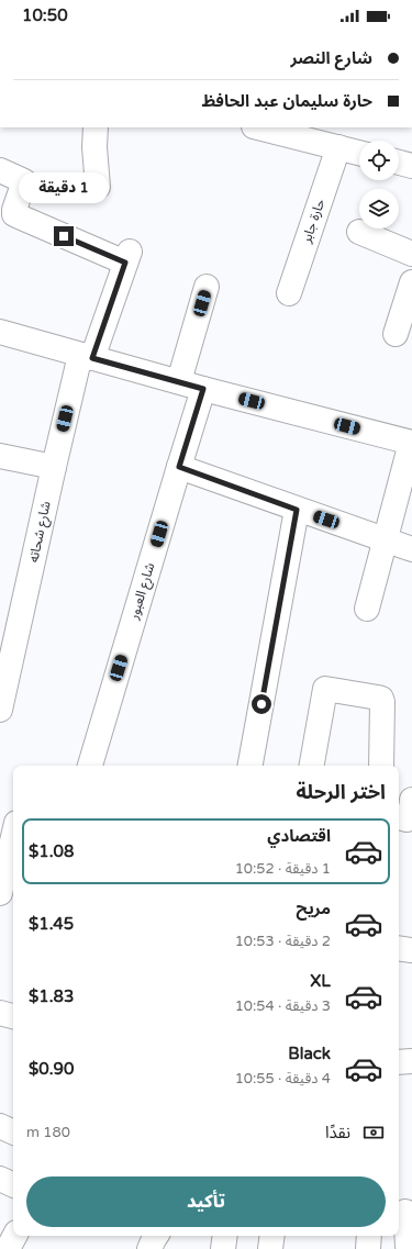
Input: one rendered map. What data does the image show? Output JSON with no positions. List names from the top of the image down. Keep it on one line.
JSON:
{"streets":{"street":["حارة جابر","شارع شحاته","شارع العبور"]},"page":{"status":"10:50","banner":["شارع النصر","حارة سليمان عبد الحافظ"],"bubble":"1 دقيقة","heading":"اختر الرحلة","list":[{"name":"اقتصادي","note":"1 دقيقة · 10:52","value":"$1.08"},{"name":"مريح","note":"2 دقيقة · 10:53","value":"$1.45"},{"name":"XL","note":"3 دقيقة · 10:54","value":"$1.83"},{"name":"Black","note":"4 دقيقة · 10:55","value":"$0.90"}],"pay":["نقدًا","180 m"],"buttons":"تأكيد"}}
